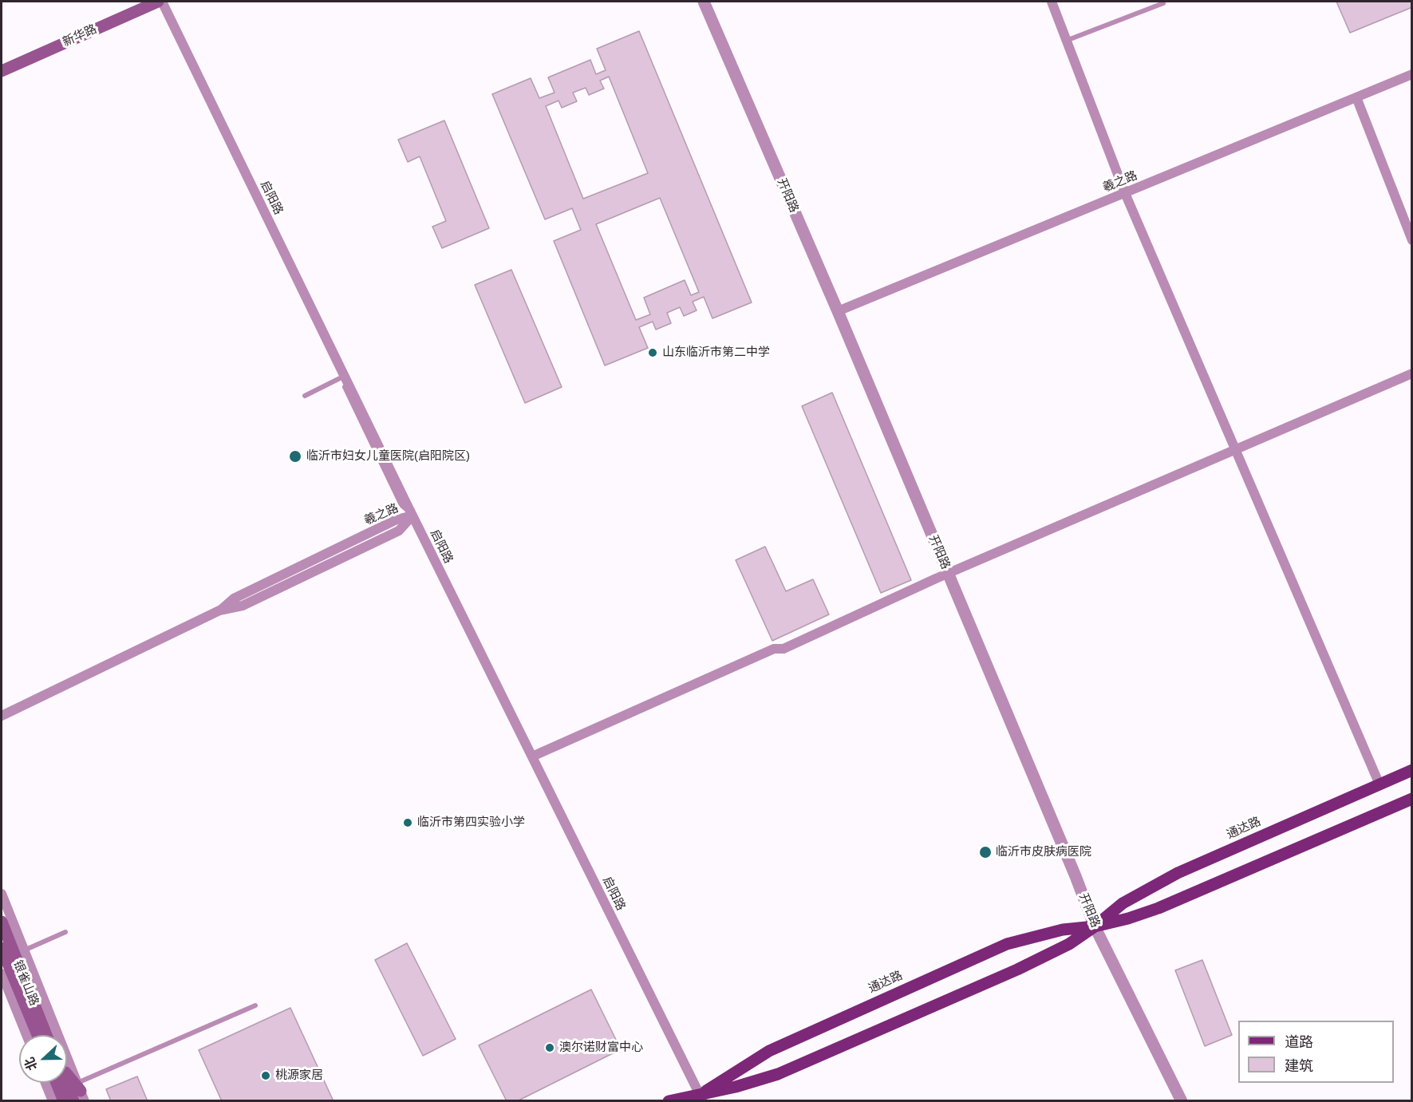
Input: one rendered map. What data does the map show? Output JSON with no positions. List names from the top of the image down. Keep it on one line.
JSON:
{"streets":{"main road":["新华路","通达路","银雀山路"],"street":["羲之路","开阳路","启阳路"]},"crossings":[["羲之路","开阳路"],["羲之路","启阳路"],["开阳路","通达路"],["启阳路","通达路"]],"places":["山东临沂市第二中学","临沂市妇女儿童医院(启阳院区)","临沂市第四实验小学","临沂市皮肤病医院","澳尔诺财富中心","桃源家居"],"legend":["道路","建筑"],"north":"left"}
